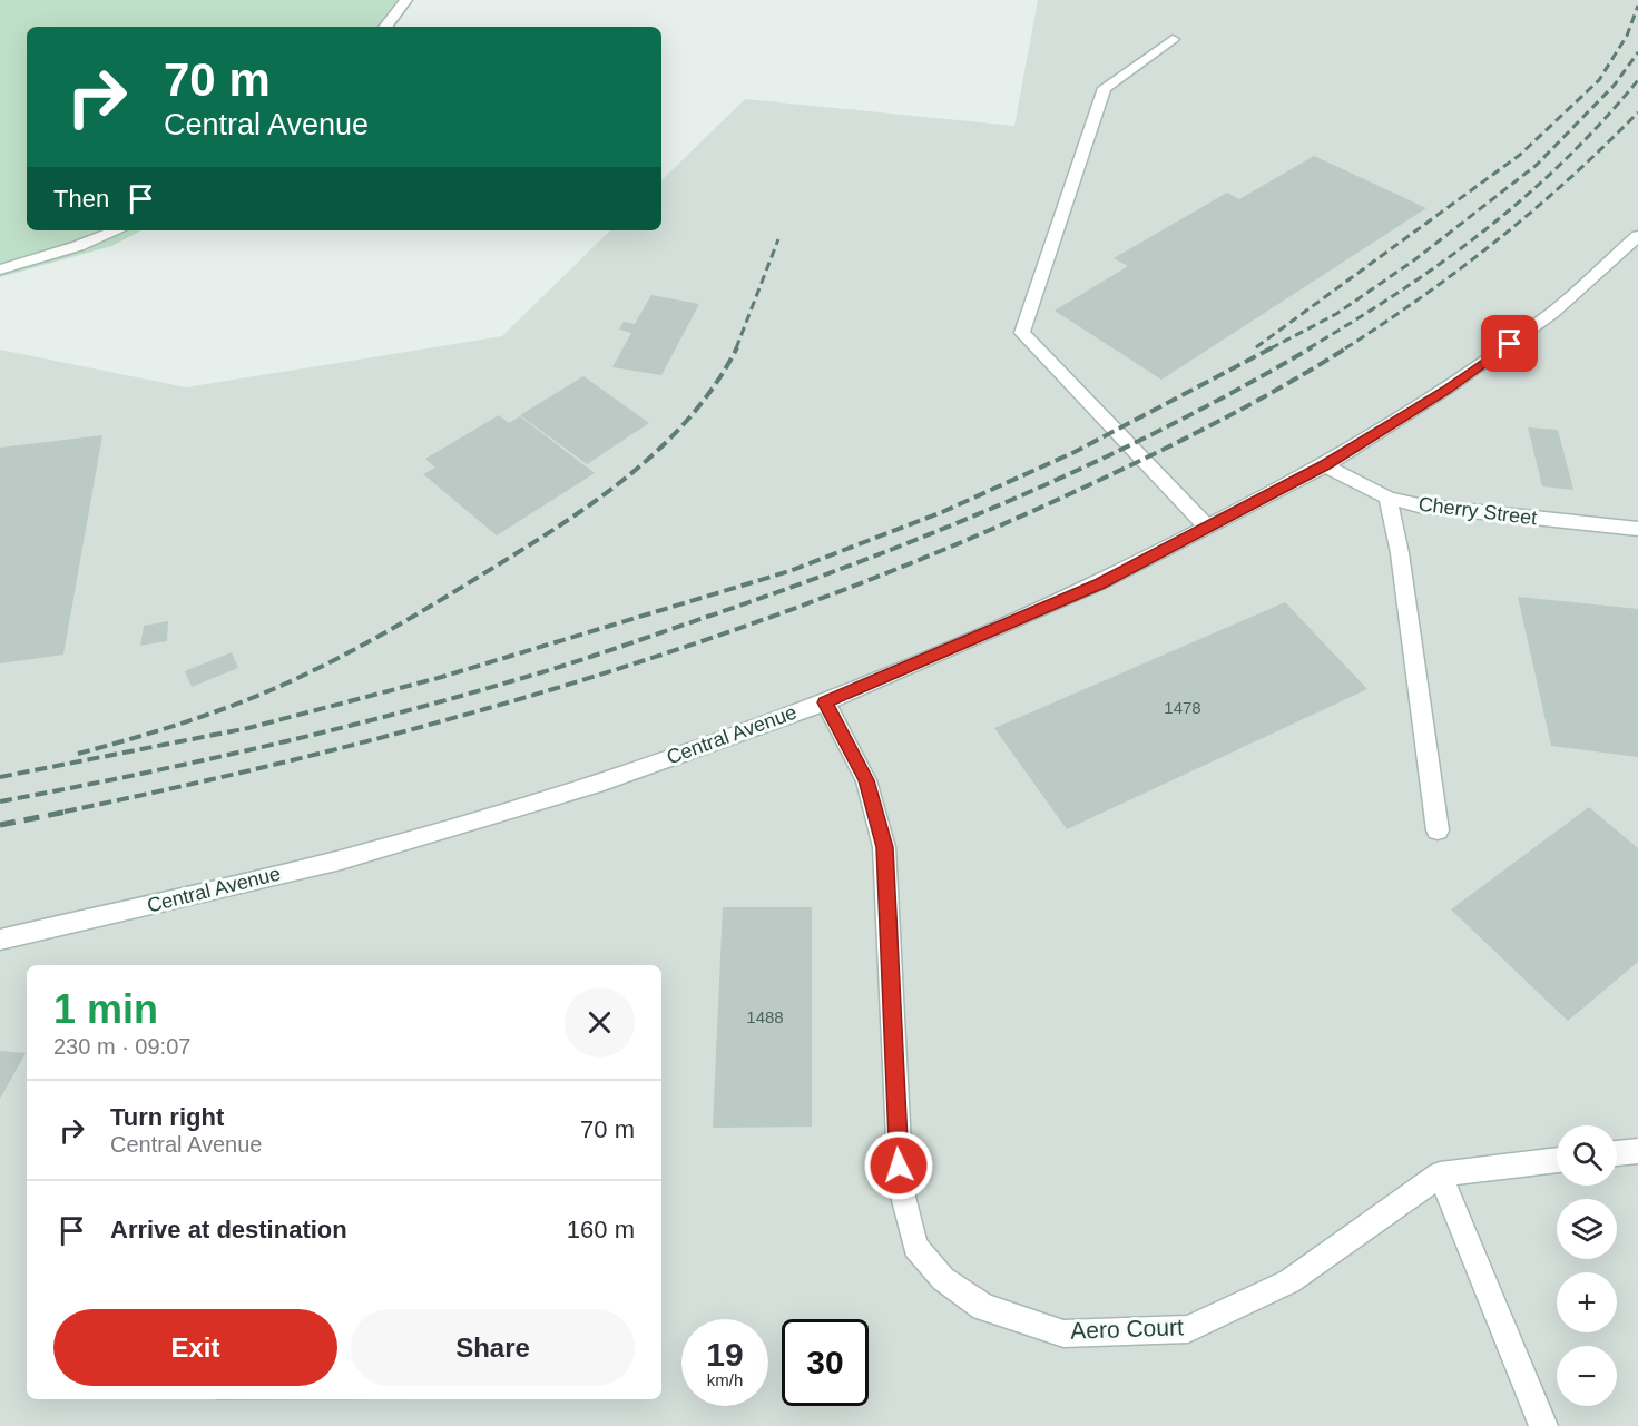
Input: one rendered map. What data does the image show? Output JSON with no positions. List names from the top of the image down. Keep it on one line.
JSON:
{"streets":{"street":["Cherry Street","Central Avenue","Aero Court"]},"crossings":[["Cherry Street","Central Avenue"],["Central Avenue","Aero Court"]],"house_numbers":["1478","1488"],"page":{"turn":["70 m","Central Avenue"],"then":"Then","heading":["1 min","230 m · 09:07"],"list":[{"name":"Turn right","note":"Central Avenue","value":"70 m"},{"name":"Arrive at destination","value":"160 m"}],"map_buttons":["+","−"],"buttons":["Exit","Share"],"speed":"19 km/h","limit":"30"}}
